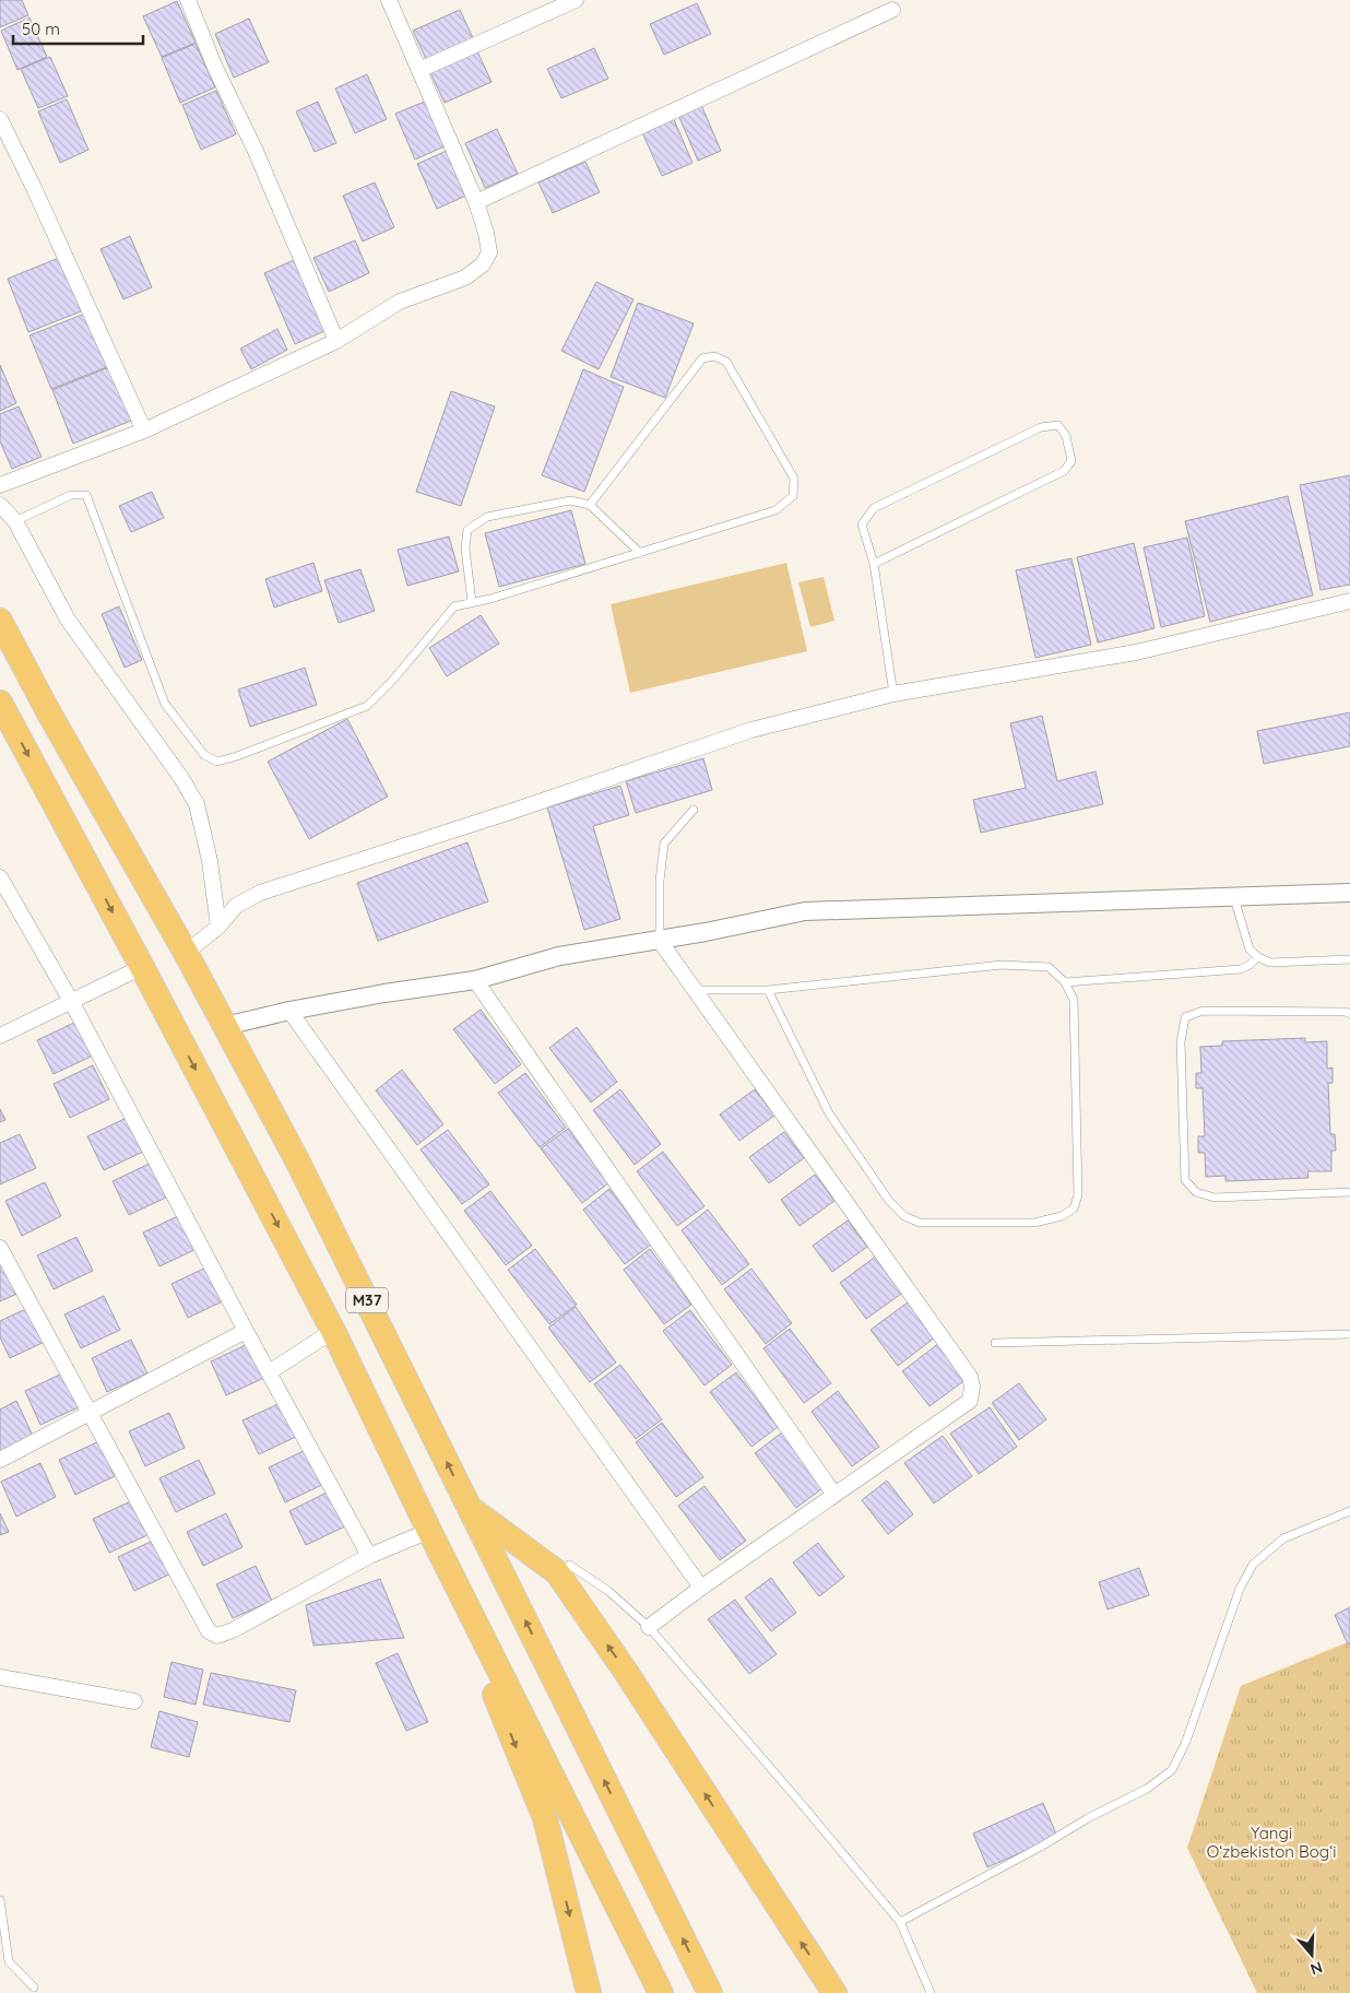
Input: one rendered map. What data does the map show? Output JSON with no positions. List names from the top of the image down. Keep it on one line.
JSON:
{"streets":{"highway":["M37"]},"parks":["Yangi Oʻzbekiston Bogʻi"],"scale_bar":"50 m","north":"bottom"}
